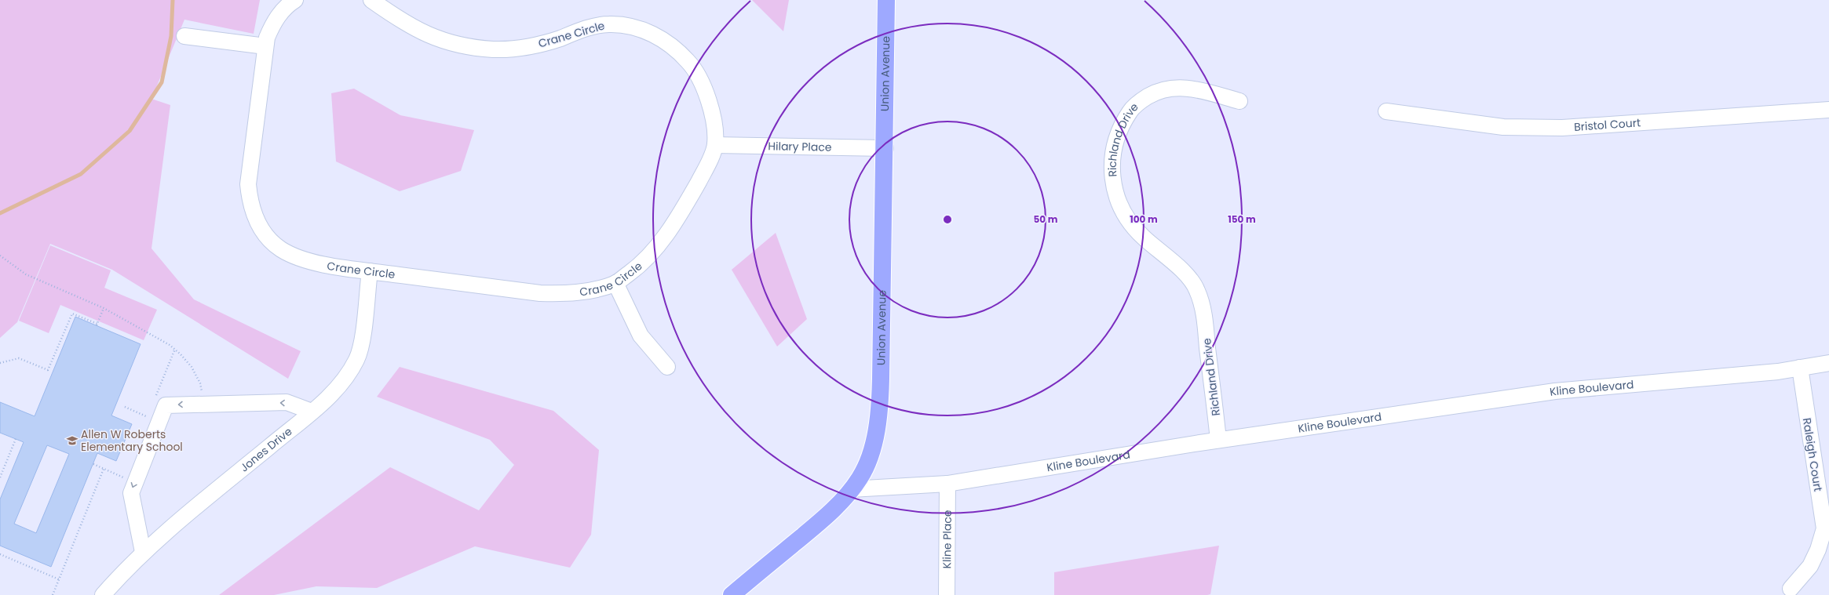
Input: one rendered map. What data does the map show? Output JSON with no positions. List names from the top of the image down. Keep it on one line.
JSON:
{"streets":{"main road":["Union Avenue"],"street":["Crane Circle","Bristol Court","Richland Drive","Hilary Place","Kline Boulevard","Jones Drive","Raleigh Court","Kline Place"]},"crossings":[["Crane Circle","Hilary Place"],["Crane Circle","Jones Drive"],["Union Avenue","Hilary Place"],["Union Avenue","Kline Boulevard"],["Richland Drive","Kline Boulevard"],["Kline Boulevard","Raleigh Court"],["Kline Boulevard","Kline Place"]],"places":{"school or university":["Allen W Roberts Elementary School"]},"rings":["50 m","100 m","150 m"]}
